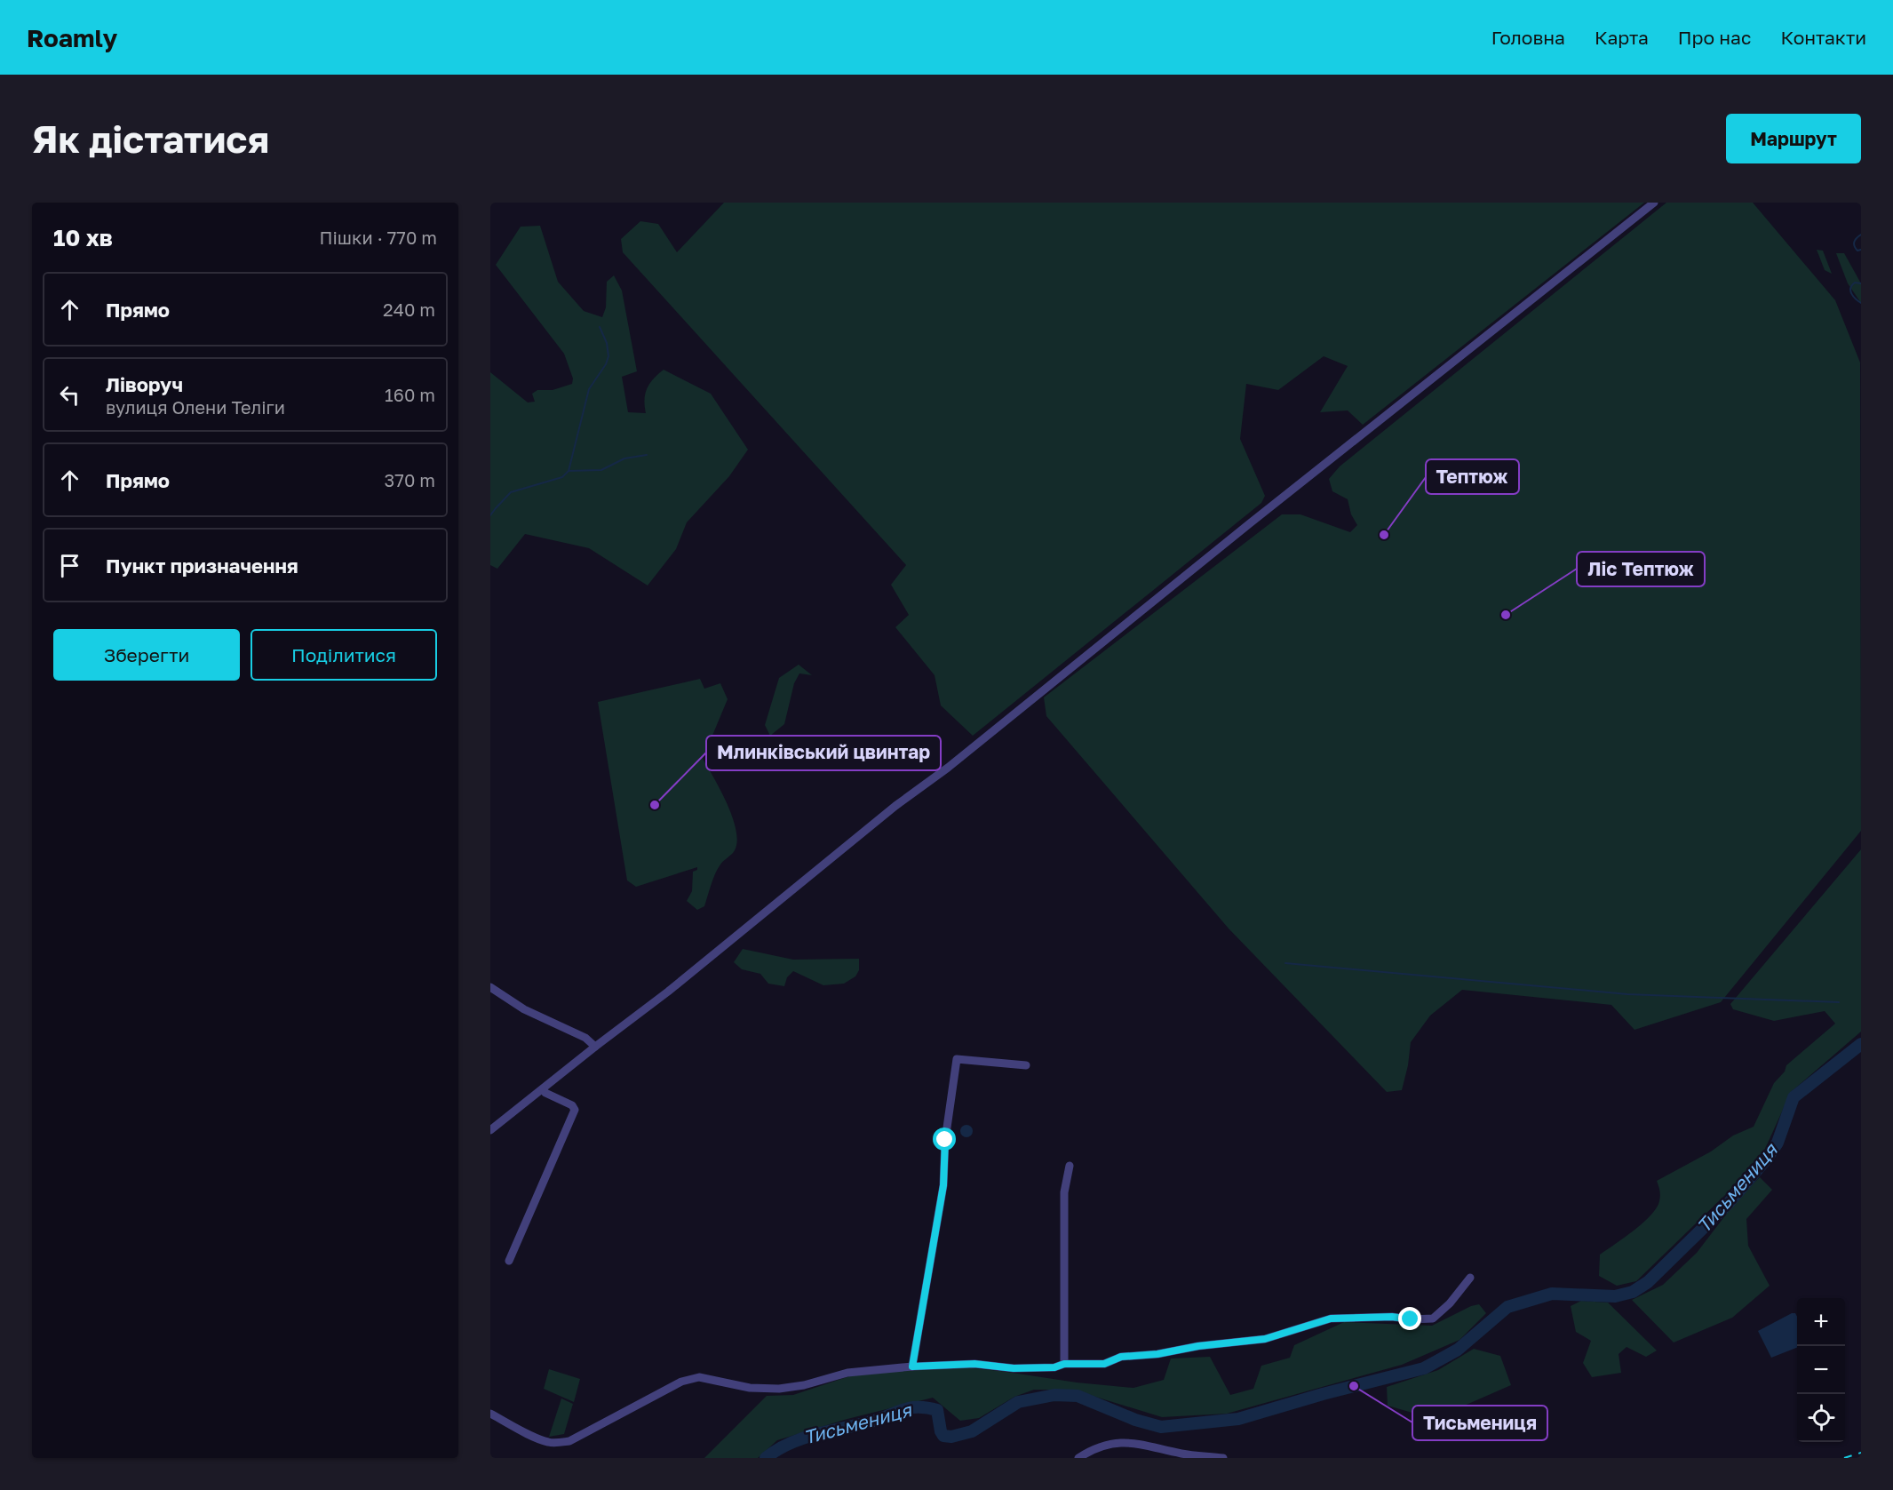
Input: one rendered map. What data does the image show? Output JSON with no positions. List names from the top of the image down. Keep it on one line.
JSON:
{"water":["Тисьмениця"],"places":["Тептюж","Ліс Тептюж","Млинківський цвинтар","Тисьмениця"],"page":{"header":"Roamly","nav":["Головна","Карта","Про нас","Контакти"],"buttons":["Маршрут",["Зберегти","Поділитися"]],"title":"Як дістатися","heading":["10 хв","Пішки · 770 m"],"list":[["Прямо","240 m"],["Ліворуч","вулиця Олени Теліги","160 m"],["Прямо","370 m"],"Пункт призначення"],"map_buttons":["+","−"]}}
